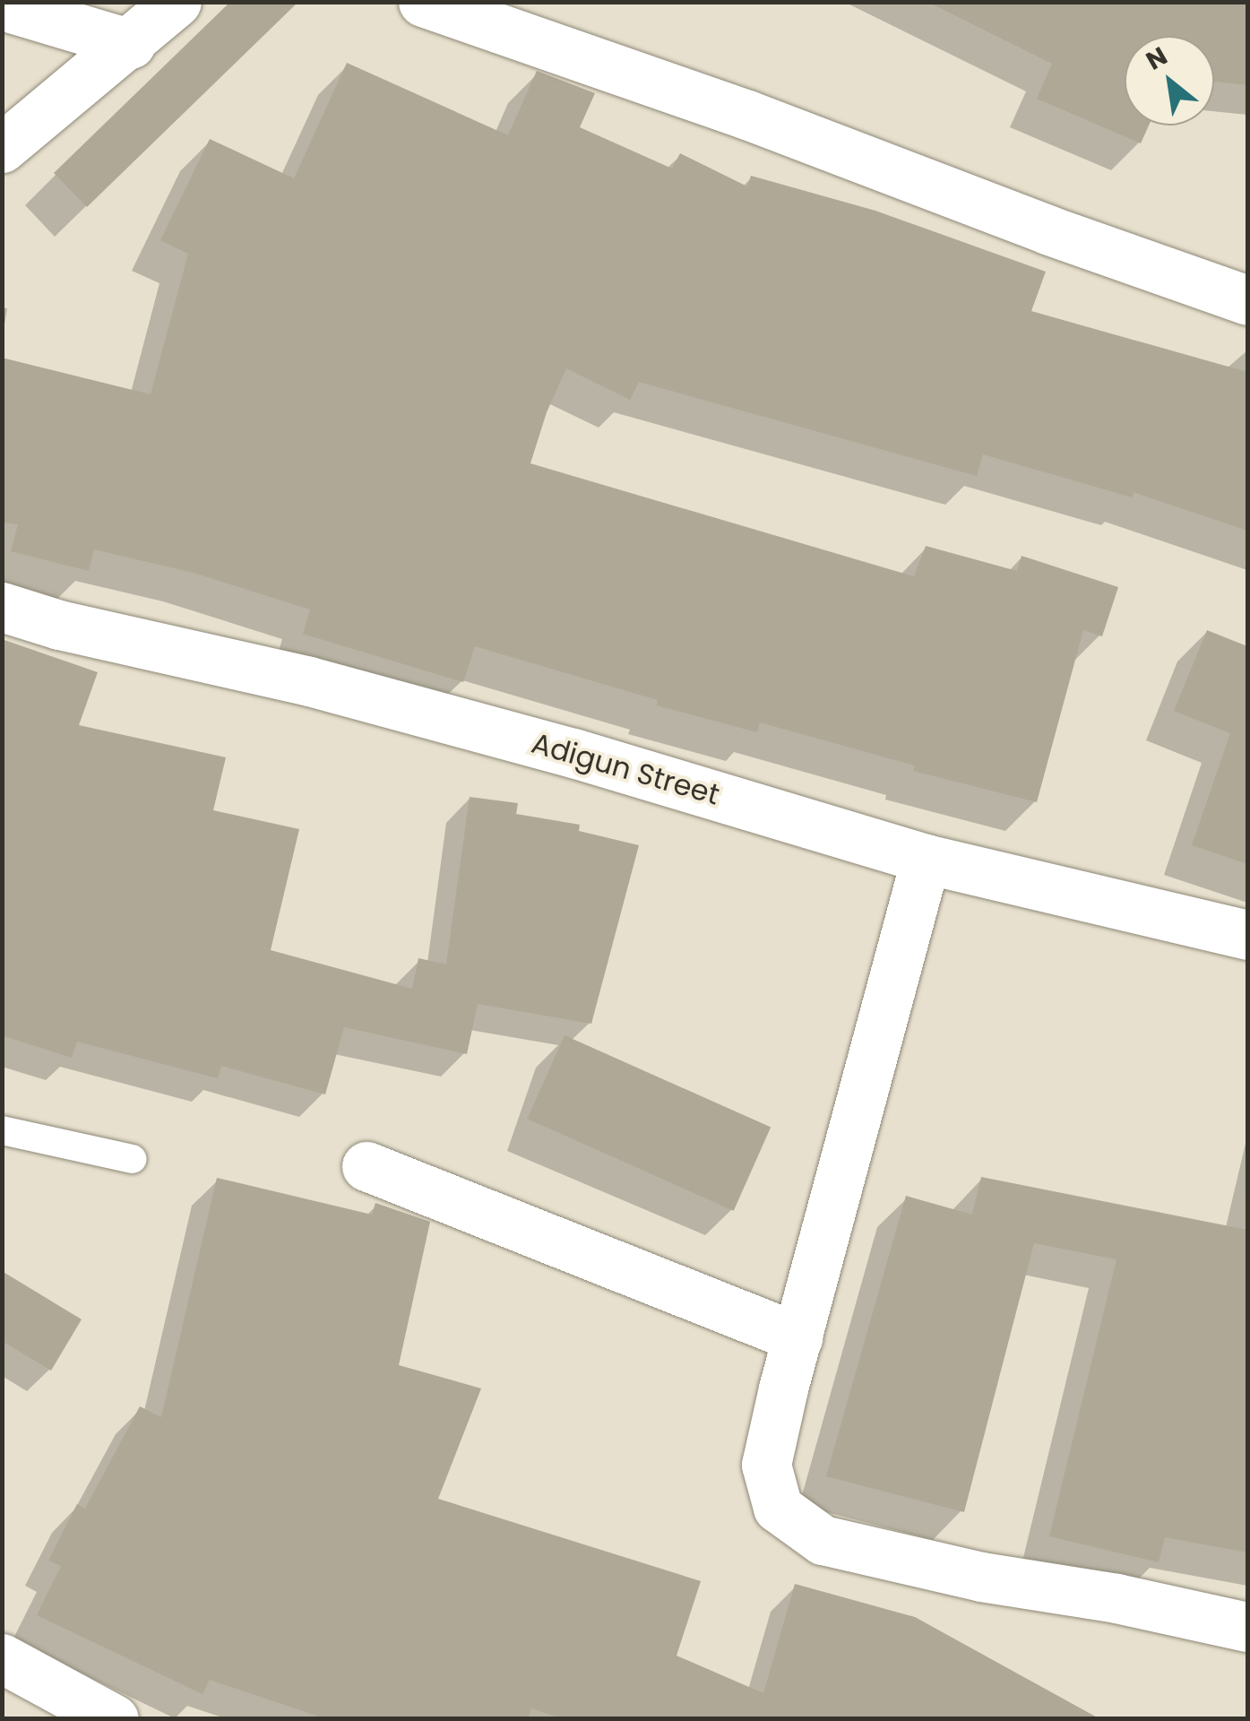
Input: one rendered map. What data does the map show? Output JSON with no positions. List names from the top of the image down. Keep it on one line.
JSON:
{"streets":{"street":["Adigun Street"]},"north":"top left"}
